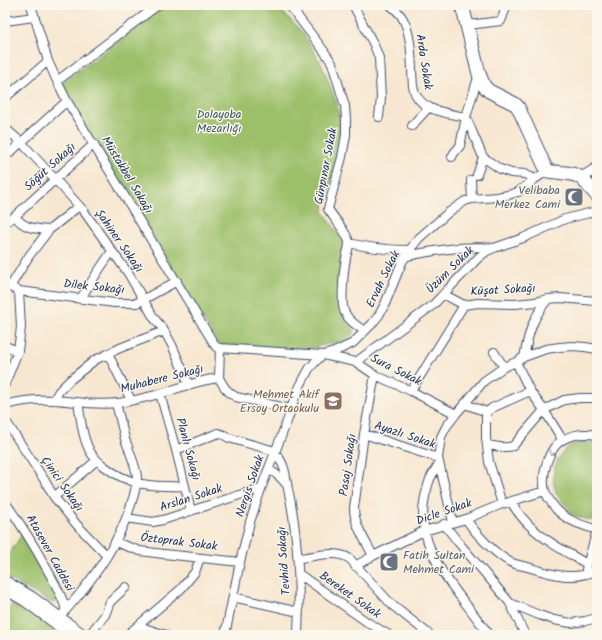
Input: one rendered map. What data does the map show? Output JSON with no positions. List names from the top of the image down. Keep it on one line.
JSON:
{"streets":{"street":["Arda Sokak","Günpınar Sokak","Söğüt Sokağı","Müstakbel Sokağı","Şahiner Sokağı","Üzüm Sokak","Ervah Sokak","Dilek Sokağı","Küşat Sokağı","Sura Sokak","Muhabere Sokağı","Ayazlı Sokak","Planlı Sokağı","Pasaj Sokağı","Çinici Sokağı","Nergis Sokak","Arslan Sokak","Dicle Sokak","Öztoprak Sokak","Atasever Caddesi","Tevhid Sokağı","Bereket Sokak"]},"crossings":[["Söğüt Sokağı","Müstakbel Sokağı"],["Söğüt Sokağı","Şahiner Sokağı"],["Müstakbel Sokağı","Dilek Sokağı"],["Şahiner Sokağı","Dilek Sokağı"],["Şahiner Sokağı","Muhabere Sokağı"],["Üzüm Sokak","Sura Sokak"],["Ervah Sokak","Sura Sokak"],["Ervah Sokak","Nergis Sokak"],["Küşat Sokağı","Sura Sokak"],["Sura Sokak","Pasaj Sokağı"],["Sura Sokak","Nergis Sokak"],["Muhabere Sokağı","Planlı Sokağı"],["Muhabere Sokağı","Nergis Sokak"],["Ayazlı Sokak","Pasaj Sokağı"],["Planlı Sokağı","Arslan Sokak"],["Pasaj Sokağı","Dicle Sokak"],["Nergis Sokak","Arslan Sokak"],["Nergis Sokak","Öztoprak Sokak"],["Nergis Sokak","Tevhid Sokağı"],["Tevhid Sokağı","Bereket Sokak"]],"parks":["Dolayoba Mezarlığı"],"places":{"mosque":["Velibaba Merkez Cami","Fatih Sultan Mehmet Cami"],"school or university":["Mehmet Akif Ersoy Ortaokulu"]}}
